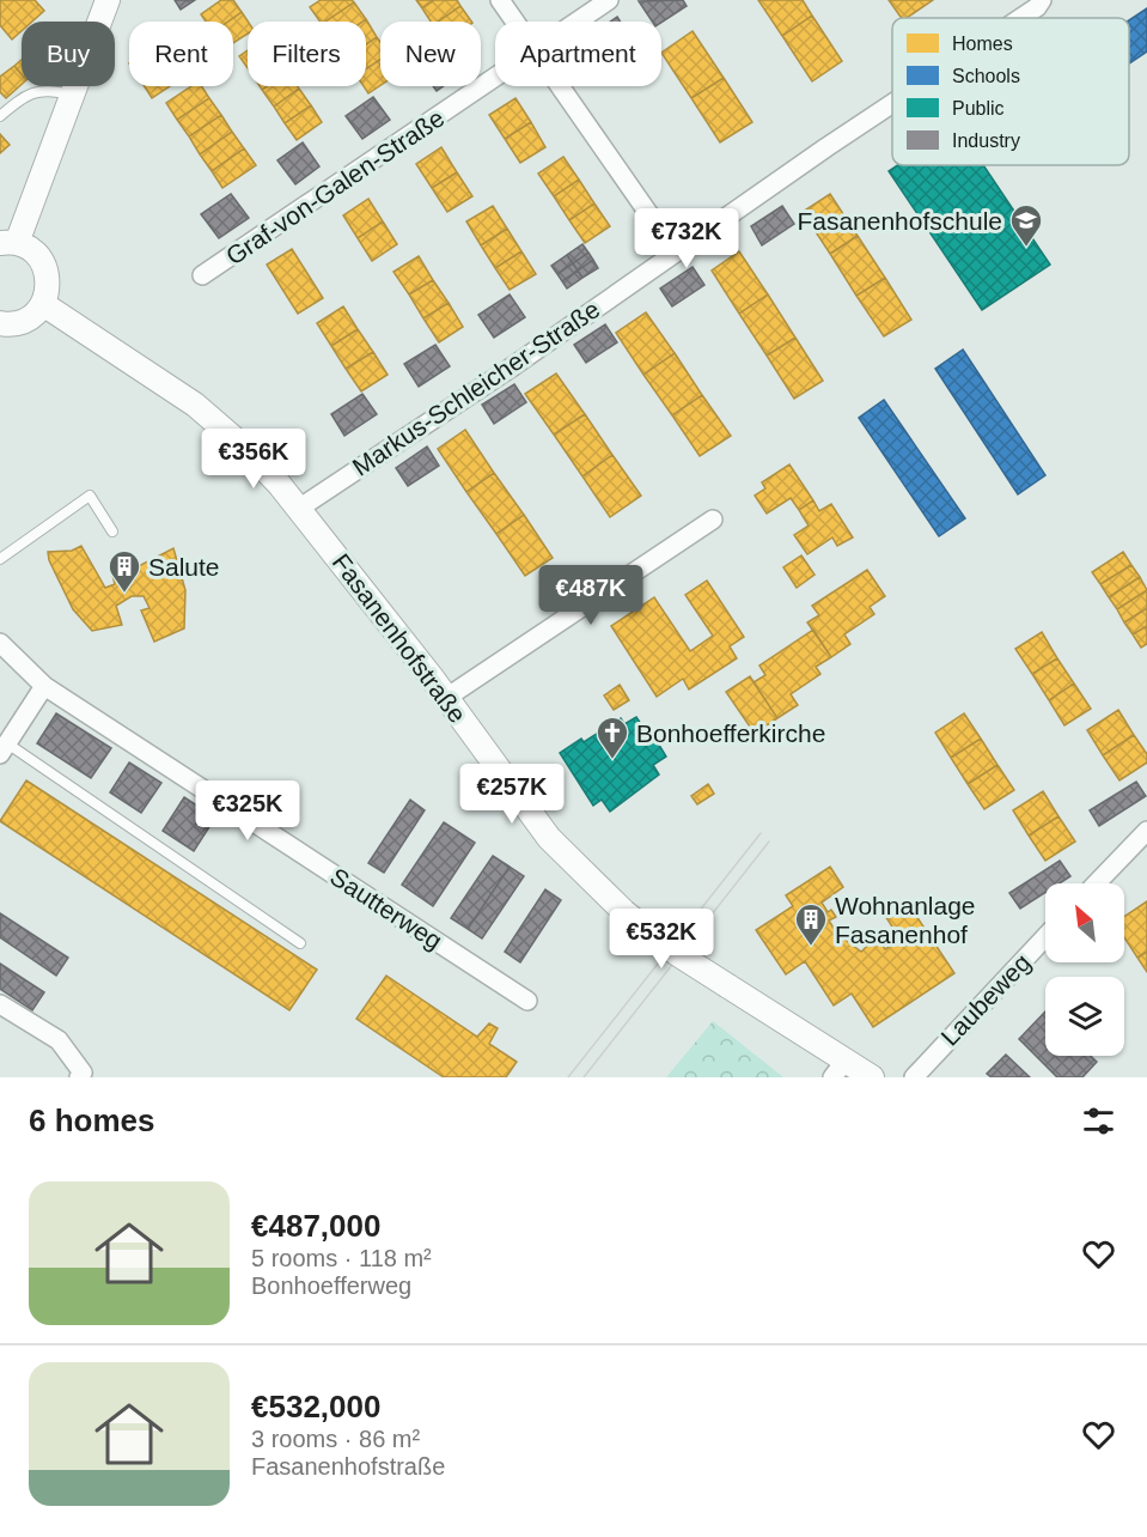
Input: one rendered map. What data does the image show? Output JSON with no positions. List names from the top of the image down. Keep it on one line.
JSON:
{"streets":{"street":["Graf-von-Galen-Straße","Markus-Schleicher-Straße","Fasanenhofstraße","Sautterweg","Laubeweg"]},"crossings":[["Markus-Schleicher-Straße","Fasanenhofstraße"]],"places":{"school or university":["Fasanenhofschule"],"building":["Salute","Wohnanlage Fasanenhof"],"church":["Bonhoefferkirche"]},"legend":["Homes","Schools","Public","Industry"],"north":"top left","page":{"chip":["Buy","Rent","Filters","New","Apartment"],"price":["€732K","€356K","€487K","€257K","€325K","€532K"],"heading":"6 homes","list":[{"name":"€487,000","note":"5 rooms · 118 m² · Bonhoefferweg"},{"name":"€532,000","note":"3 rooms · 86 m² · Fasanenhofstraße"}]}}
